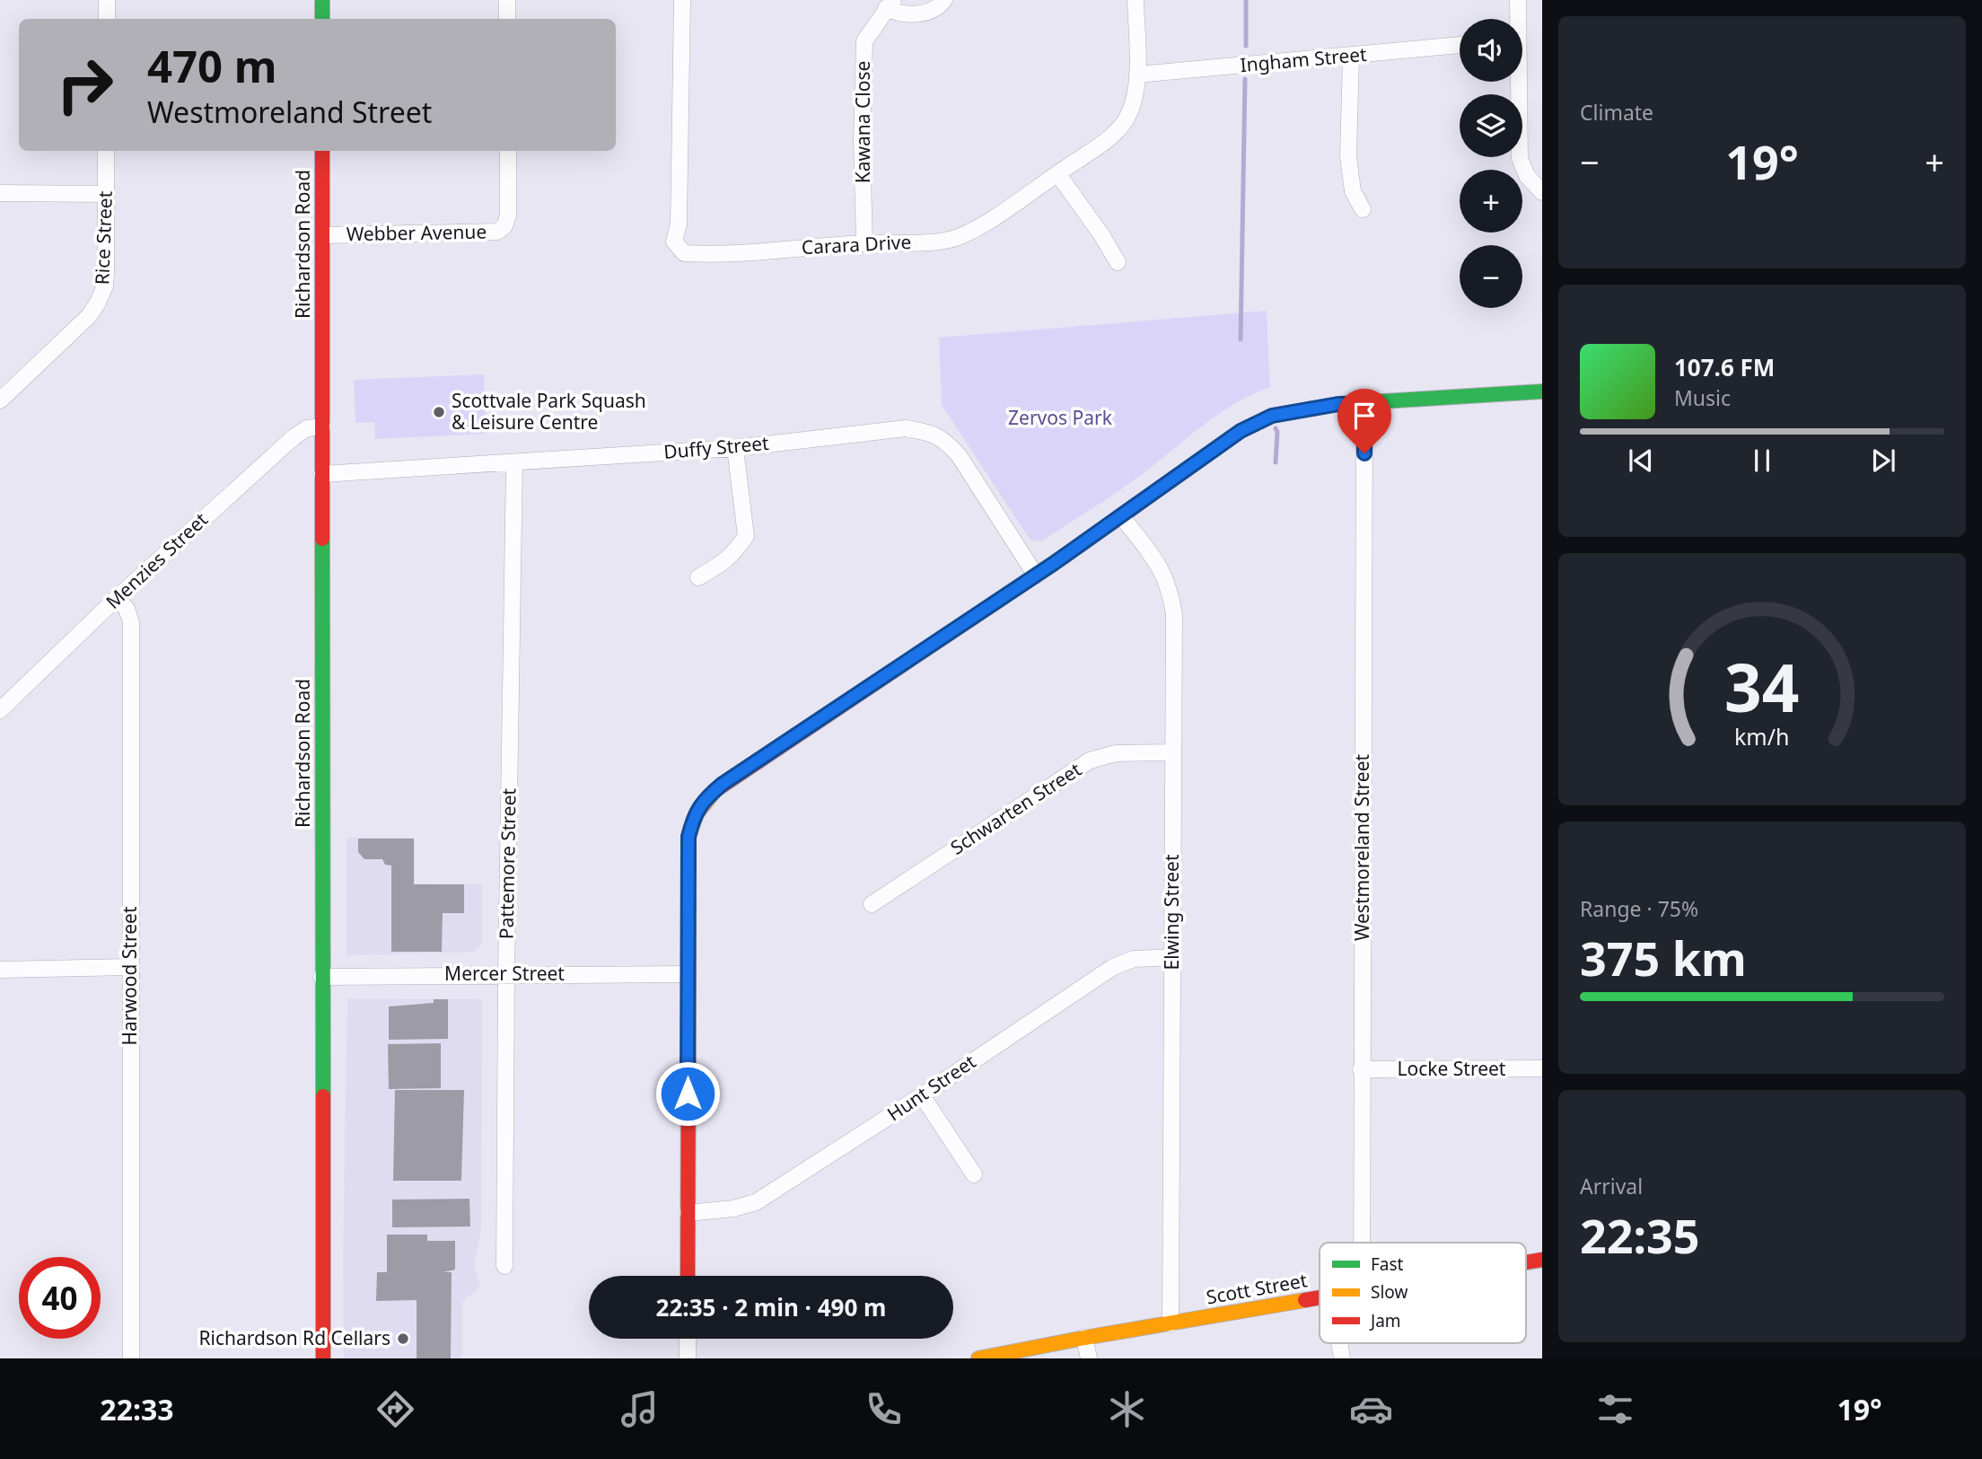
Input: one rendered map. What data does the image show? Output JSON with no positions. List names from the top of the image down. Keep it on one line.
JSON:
{"streets":{"street":["Ingham Street","Kawana Close","Webber Avenue","Rice Street","Richardson Road","Carara Drive","Duffy Street","Menzies Street","Schwarten Street","Westmoreland Street","Pattemore Street","Elwing Street","Mercer Street","Harwood Street","Locke Street","Hunt Street","Scott Street"]},"crossings":[["Ingham Street","Carara Drive"],["Kawana Close","Carara Drive"],["Webber Avenue","Richardson Road"],["Richardson Road","Duffy Street"],["Richardson Road","Menzies Street"],["Richardson Road","Mercer Street"],["Duffy Street","Pattemore Street"],["Menzies Street","Harwood Street"],["Schwarten Street","Elwing Street"],["Westmoreland Street","Locke Street"],["Pattemore Street","Mercer Street"],["Elwing Street","Hunt Street"],["Elwing Street","Scott Street"]],"parks":["Zervos Park"],"places":["Scottvale Park Squash & Leisure Centre","Richardson Rd Cellars"],"legend":["Fast","Slow","Jam"],"page":{"tile":["Climate",["Range · 75%","375 km"],["Arrival","22:35"]],"map_buttons":["+","−"],"turn":["470 m","Westmoreland Street"],"heat":["−","19°","+"],"song":["107.6 FM","Music"],"limit":"40","trip":"22:35 · 2 min · 490 m","tabs":["22:33","19°"],"gauge":["34","km/h"]}}
